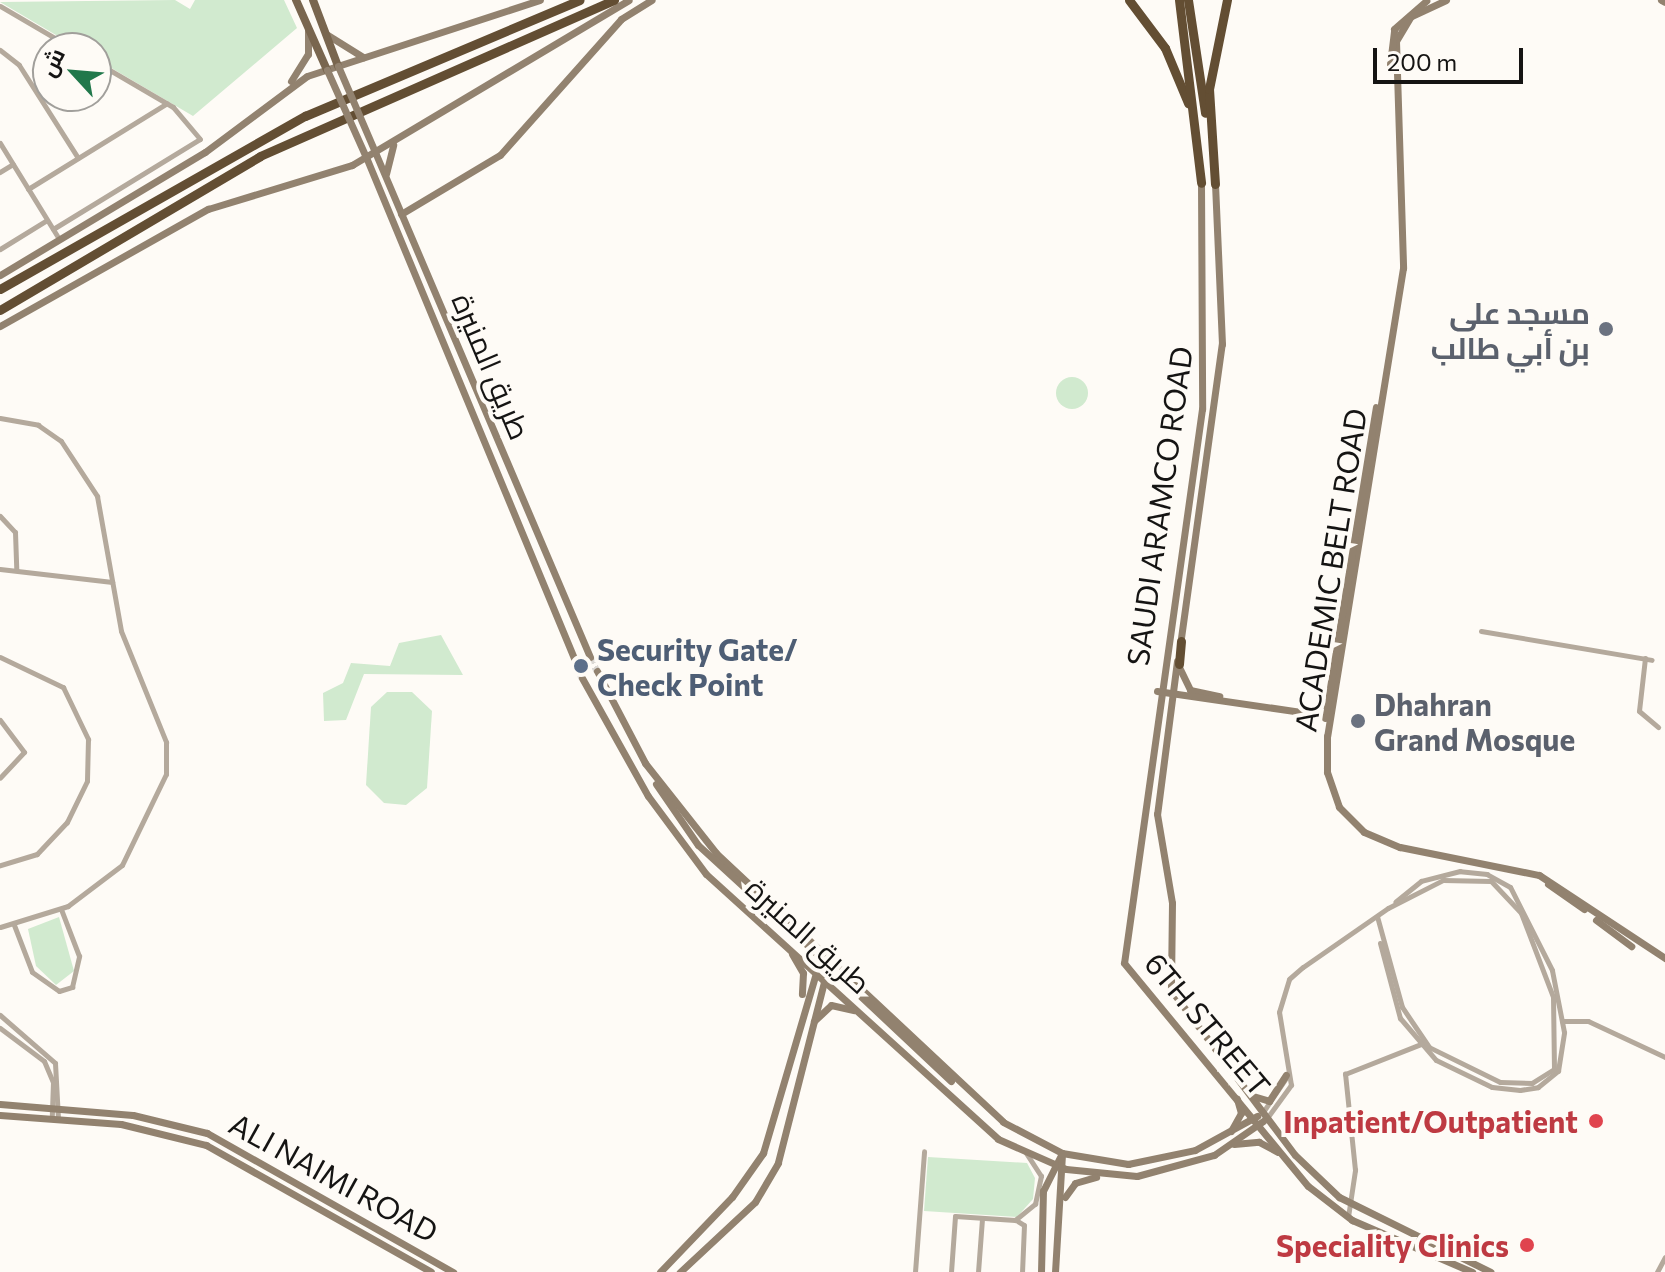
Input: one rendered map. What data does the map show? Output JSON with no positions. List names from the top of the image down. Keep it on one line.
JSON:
{"streets":{"main road":["طريق المنيرة","SAUDI ARAMCO ROAD","ACADEMIC BELT ROAD","6TH STREET","ALI NAIMI ROAD"]},"crossings":[["SAUDI ARAMCO ROAD","6TH STREET"]],"places":["مسجد علي بن أبي طالب","Security Gate/ Check Point","Dhahran Grand Mosque","Inpatient/Outpatient","Speciality Clinics"],"scale_bar":"200 m","north":"top left"}
